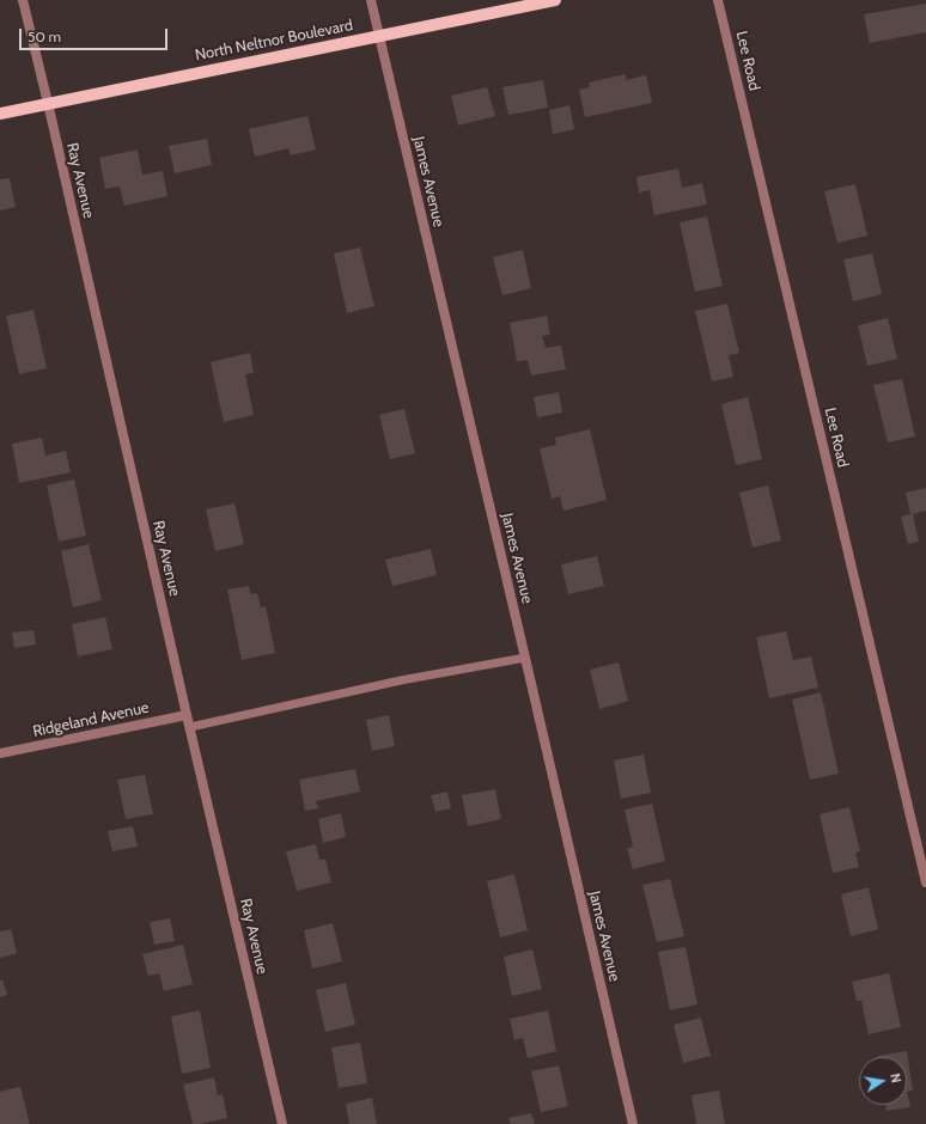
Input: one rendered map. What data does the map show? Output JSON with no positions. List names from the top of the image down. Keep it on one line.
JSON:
{"streets":{"main road":["North Neltnor Boulevard"],"street":["Lee Road","Ray Avenue","James Avenue","Ridgeland Avenue"]},"crossings":[["North Neltnor Boulevard","Ray Avenue"],["North Neltnor Boulevard","James Avenue"],["Ray Avenue","Ridgeland Avenue"]],"scale_bar":"50 m","north":"right"}
